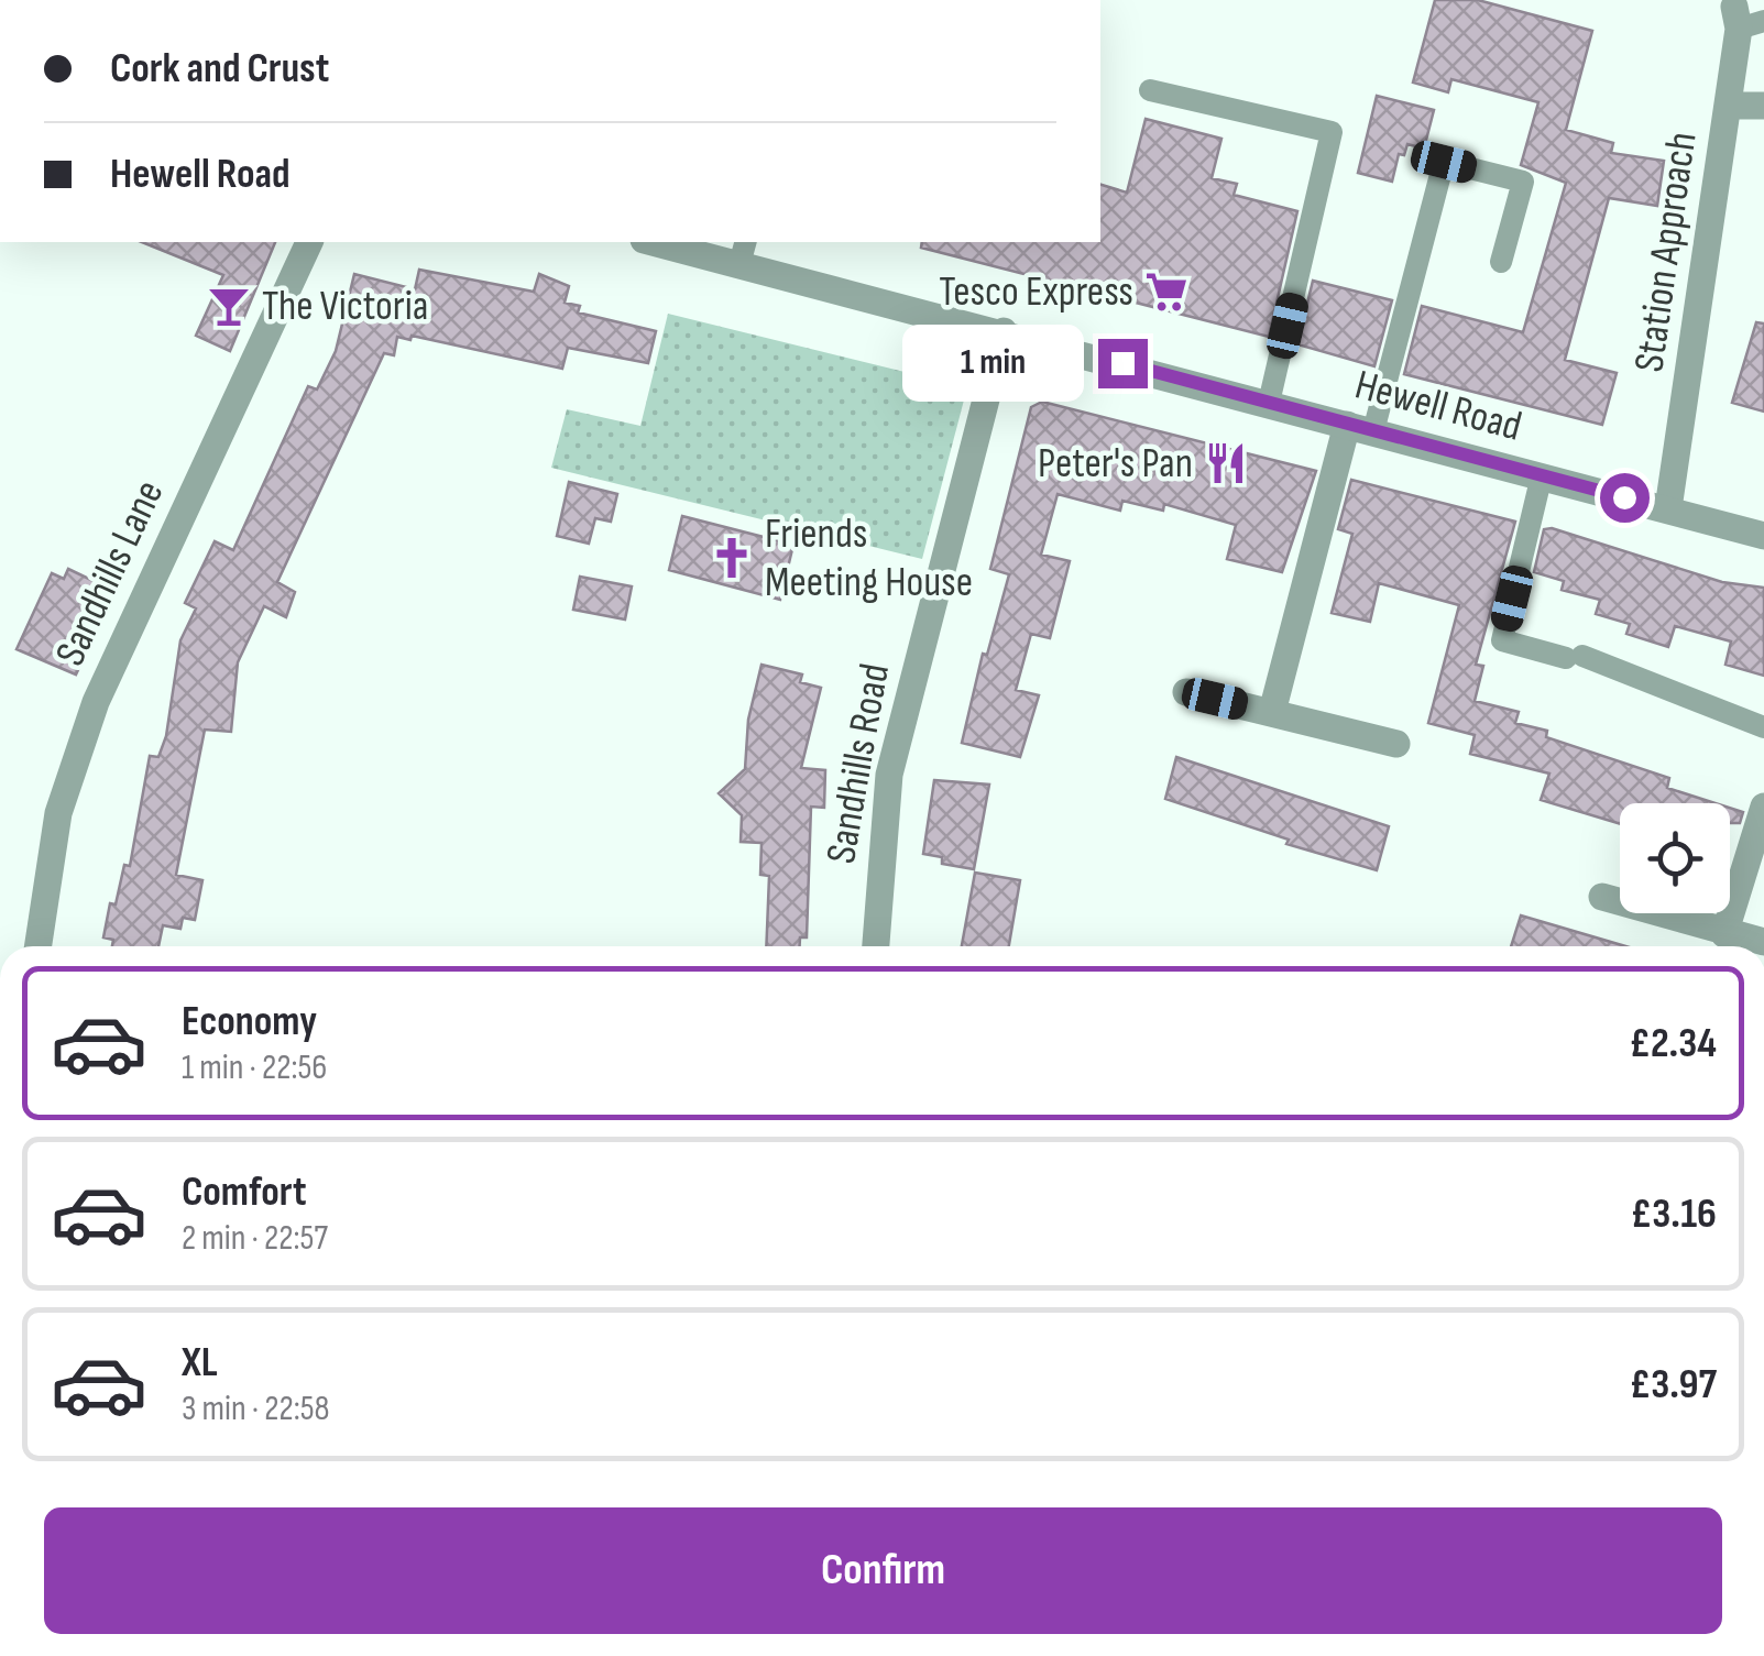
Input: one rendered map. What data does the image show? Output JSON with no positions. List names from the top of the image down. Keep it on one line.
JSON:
{"streets":{"street":["Station Approach","Hewell Road","Sandhills Lane","Sandhills Road"]},"crossings":[["Station Approach","Hewell Road"],["Hewell Road","Sandhills Road"]],"places":{"supermarket":["Tesco Express"],"bar":["The Victoria"],"restaurant":["Peter's Pan"],"church":["Friends Meeting House"]},"page":{"banner":["Cork and Crust","Hewell Road"],"bubble":"1 min","list":[{"name":"Economy","note":"1 min · 22:56","value":"£2.34"},{"name":"Comfort","note":"2 min · 22:57","value":"£3.16"},{"name":"XL","note":"3 min · 22:58","value":"£3.97"}],"buttons":"Confirm"}}
